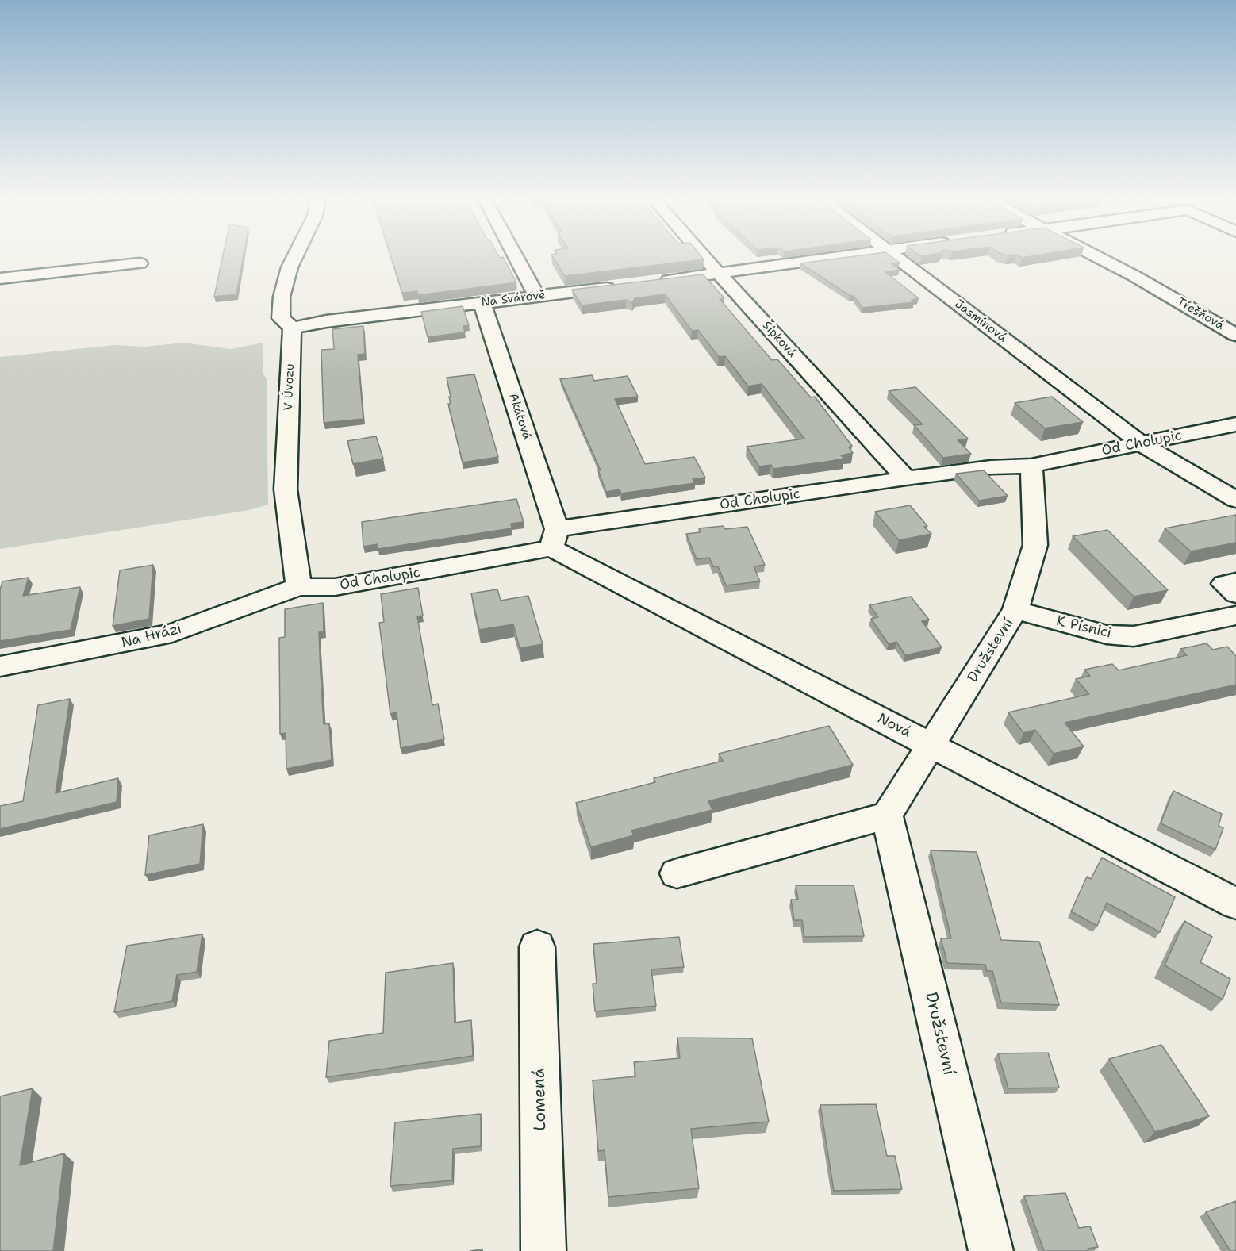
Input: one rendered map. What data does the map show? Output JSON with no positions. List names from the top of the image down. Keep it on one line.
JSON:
{"streets":{"street":["Na Svárově","Třešňová","Jasmínová","Šípková","V Úvozu","Akátová","Od Cholupic","K Písnici","Na Hrázi","Družstevní","Nová","Lomená"]},"crossings":[["Na Svárově","V Úvozu"],["Na Svárově","Akátová"],["Jasmínová","Od Cholupic"],["Šípková","Od Cholupic"],["V Úvozu","Od Cholupic"],["V Úvozu","Na Hrázi"],["Akátová","Od Cholupic"],["Akátová","Nová"],["Od Cholupic","Na Hrázi"],["Od Cholupic","Družstevní"],["Od Cholupic","Nová"],["K Písnici","Družstevní"],["Družstevní","Nová"]]}
